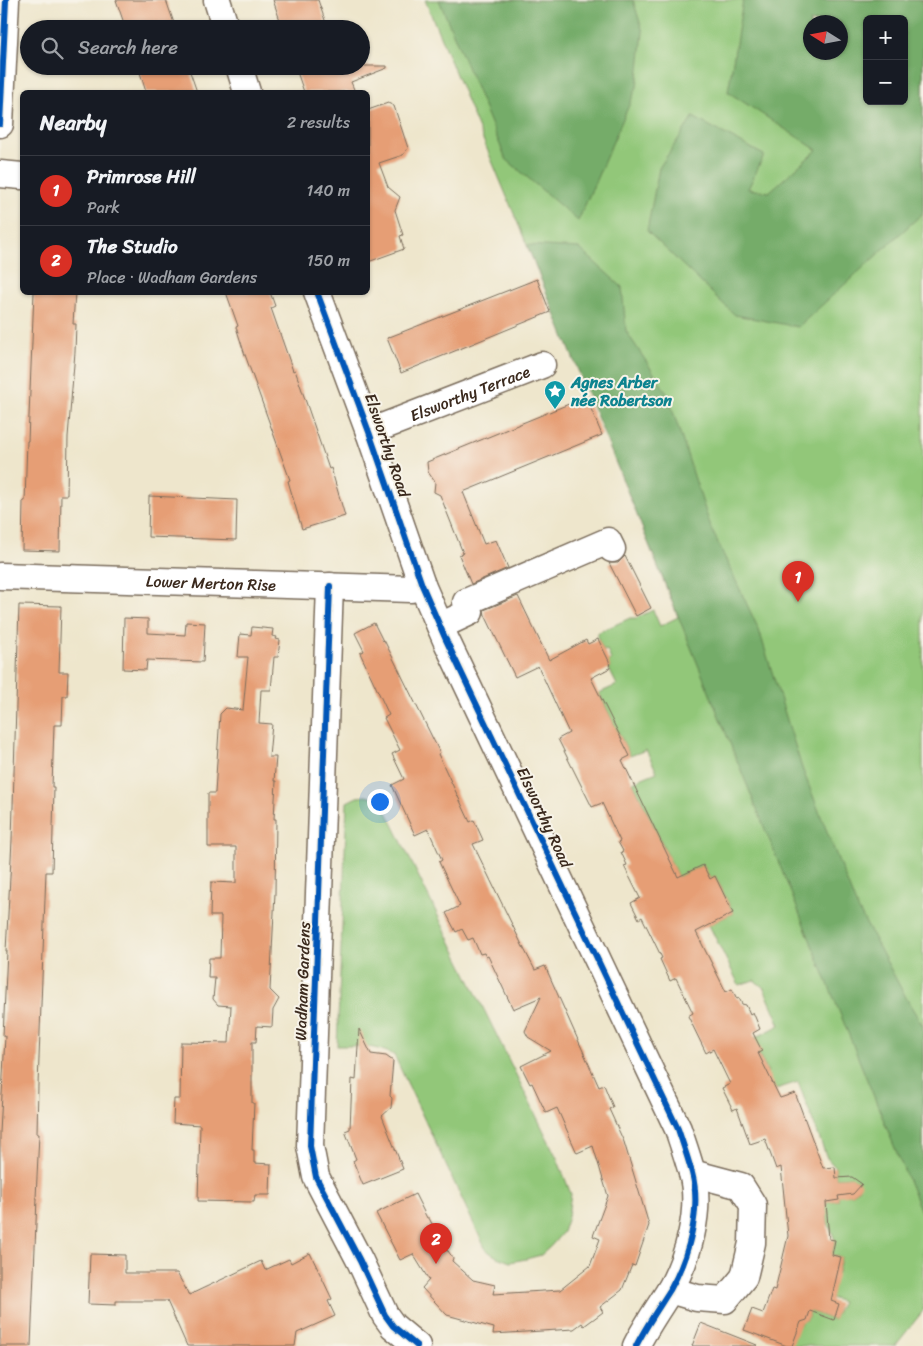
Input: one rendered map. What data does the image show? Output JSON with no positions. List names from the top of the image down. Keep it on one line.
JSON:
{"streets":{"street":["Elsworthy Terrace","Elsworthy Road","Lower Merton Rise","Wadham Gardens"]},"crossings":[["Elsworthy Terrace","Elsworthy Road"],["Elsworthy Road","Lower Merton Rise"],["Lower Merton Rise","Wadham Gardens"]],"places":{"place":["Agnes Arber née Robertson"]},"north":"left","page":{"map_buttons":["+","−"],"search":"Search here","heading":["Nearby","2 results"],"list":[{"mark":"1","name":"Primrose Hill","note":"Park","value":"140 m"},{"mark":"2","name":"The Studio","note":"Place · Wadham Gardens","value":"150 m"}],"pins":["1","2"]}}
